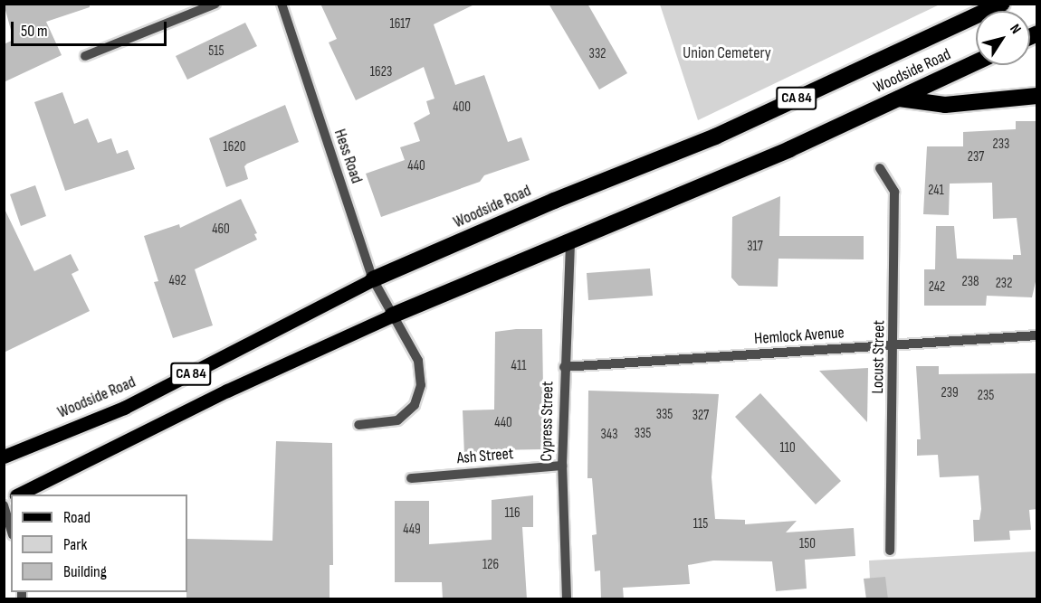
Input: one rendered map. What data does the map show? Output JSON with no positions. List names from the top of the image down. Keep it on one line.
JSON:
{"streets":{"highway":["Woodside Road","CA 84"],"street":["Hess Road","Hemlock Avenue","Locust Street","Cypress Street","Ash Street"]},"crossings":[["Woodside Road","Hess Road"],["Woodside Road","Cypress Street"],["Hemlock Avenue","Locust Street"],["Hemlock Avenue","Cypress Street"],["Cypress Street","Ash Street"]],"parks":["Union Cemetery"],"house_numbers":["1617","515","332","1623","400","233","1620","237","440","241","460","317","492","238","232","242","411","239","235","335","327","440","335","343","110","116","115","449","150","126"],"legend":["Road","Park","Building"],"scale_bar":"50 m","north":"top right"}
